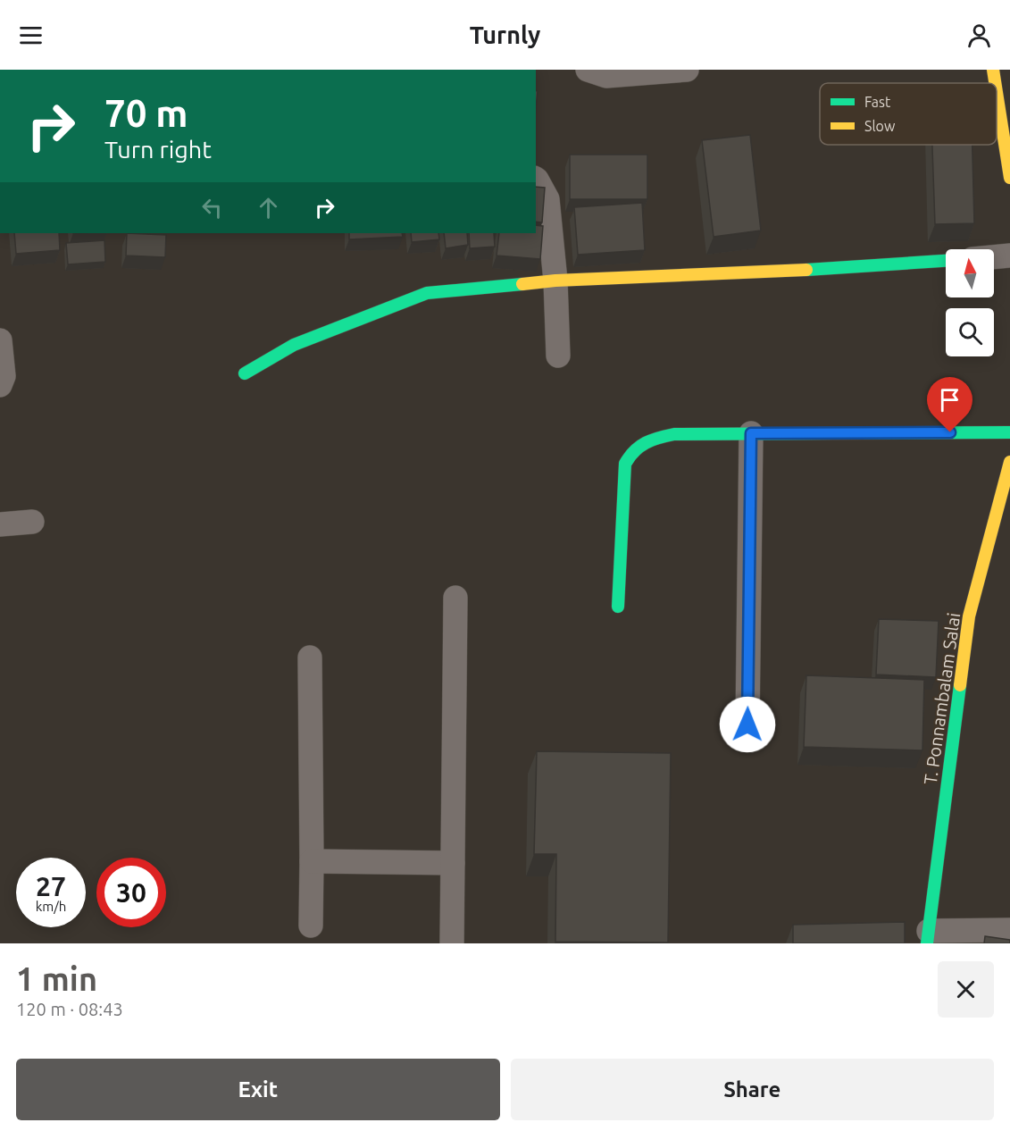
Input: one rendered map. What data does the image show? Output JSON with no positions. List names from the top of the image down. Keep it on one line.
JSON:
{"streets":{"street":["T. Ponnambalam Salai"]},"legend":["Fast","Slow"],"north":"top","page":{"header":"Turnly","turn":["70 m","Turn right"],"speed":"27 km/h","limit":"30","heading":["1 min","120 m · 08:43"],"buttons":["Exit","Share"]}}
